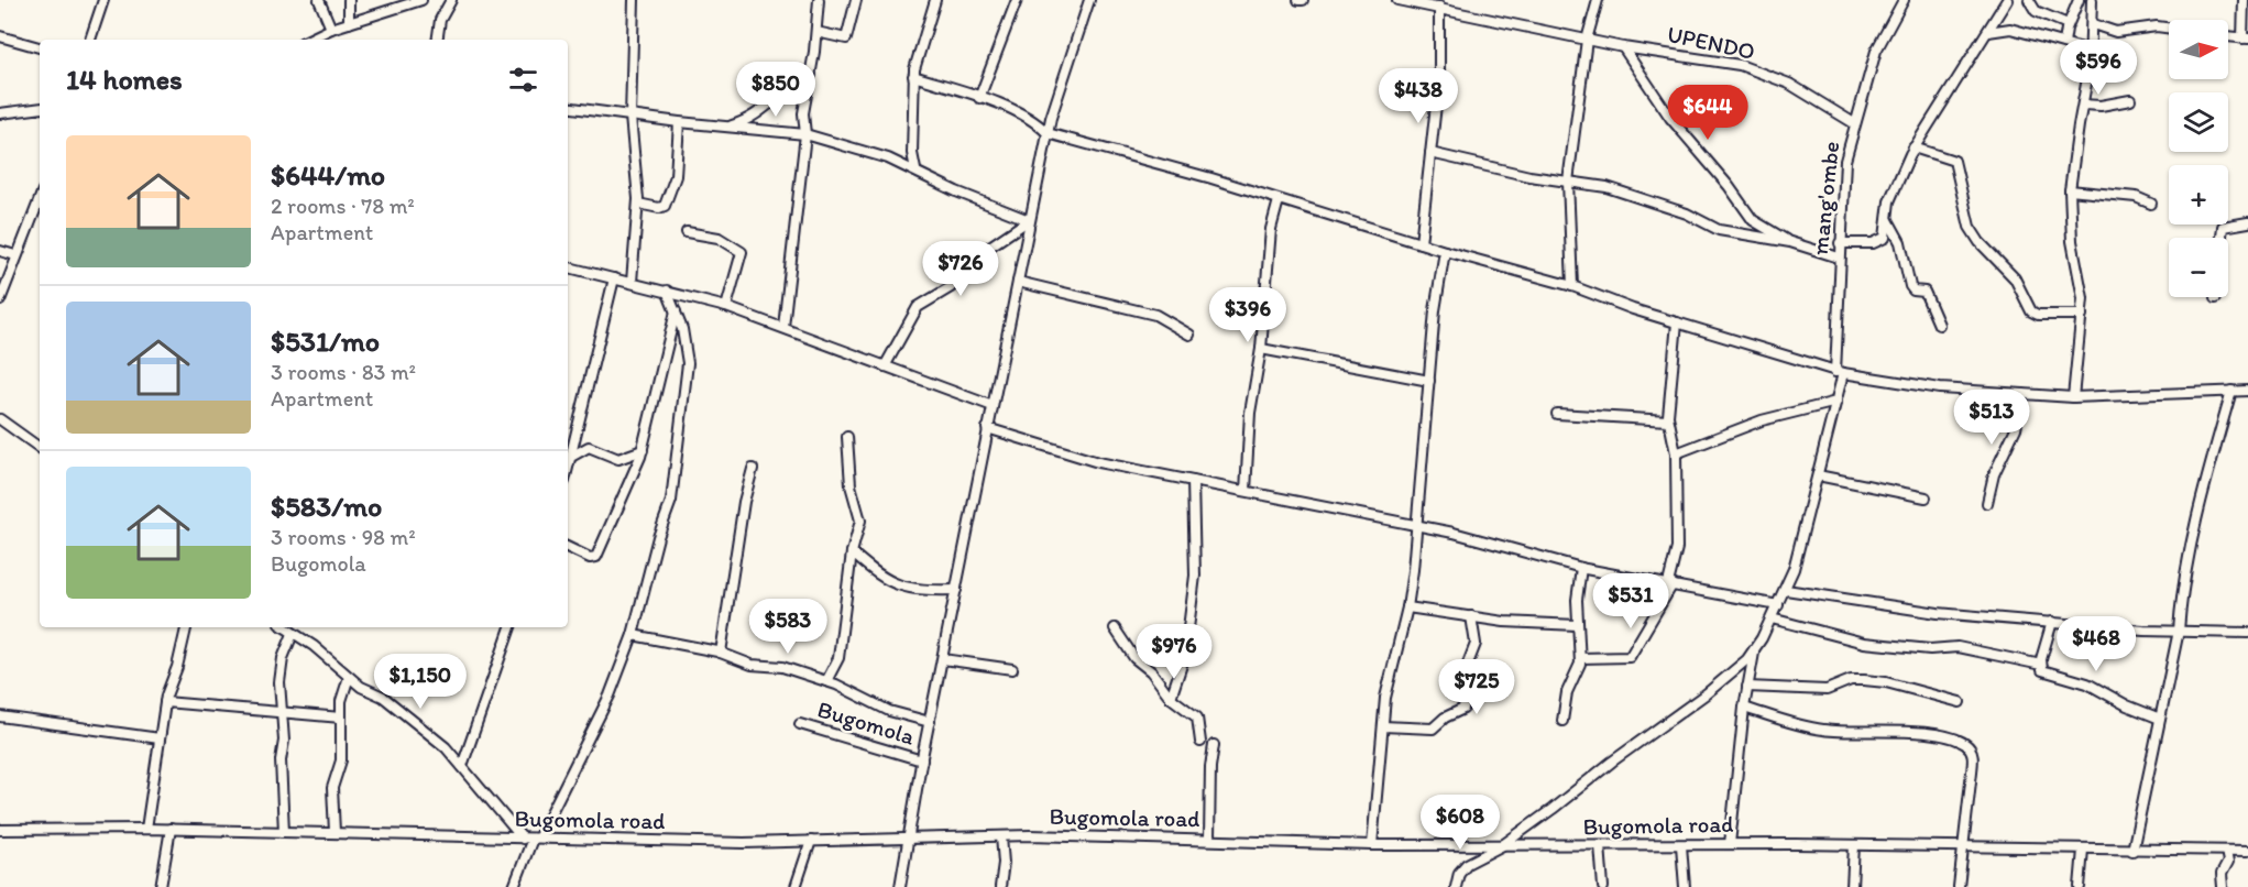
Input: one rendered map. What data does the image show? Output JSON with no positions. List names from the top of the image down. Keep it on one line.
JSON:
{"streets":{"street":["UPENDO","mang'ombe","Bugomola","Bugomola road"]},"crossings":[["UPENDO","mang'ombe"]],"north":"right","page":{"map_buttons":["+","−"],"price":["$596","$850","$438","$644","$726","$396","$513","$531","$583","$468","$976","$1,150","$725","$608"],"heading":"14 homes","list":[{"name":"$644/mo","note":"2 rooms · 78 m² · Apartment"},{"name":"$531/mo","note":"3 rooms · 83 m² · Apartment"},{"name":"$583/mo","note":"3 rooms · 98 m² · Bugomola"}]}}
